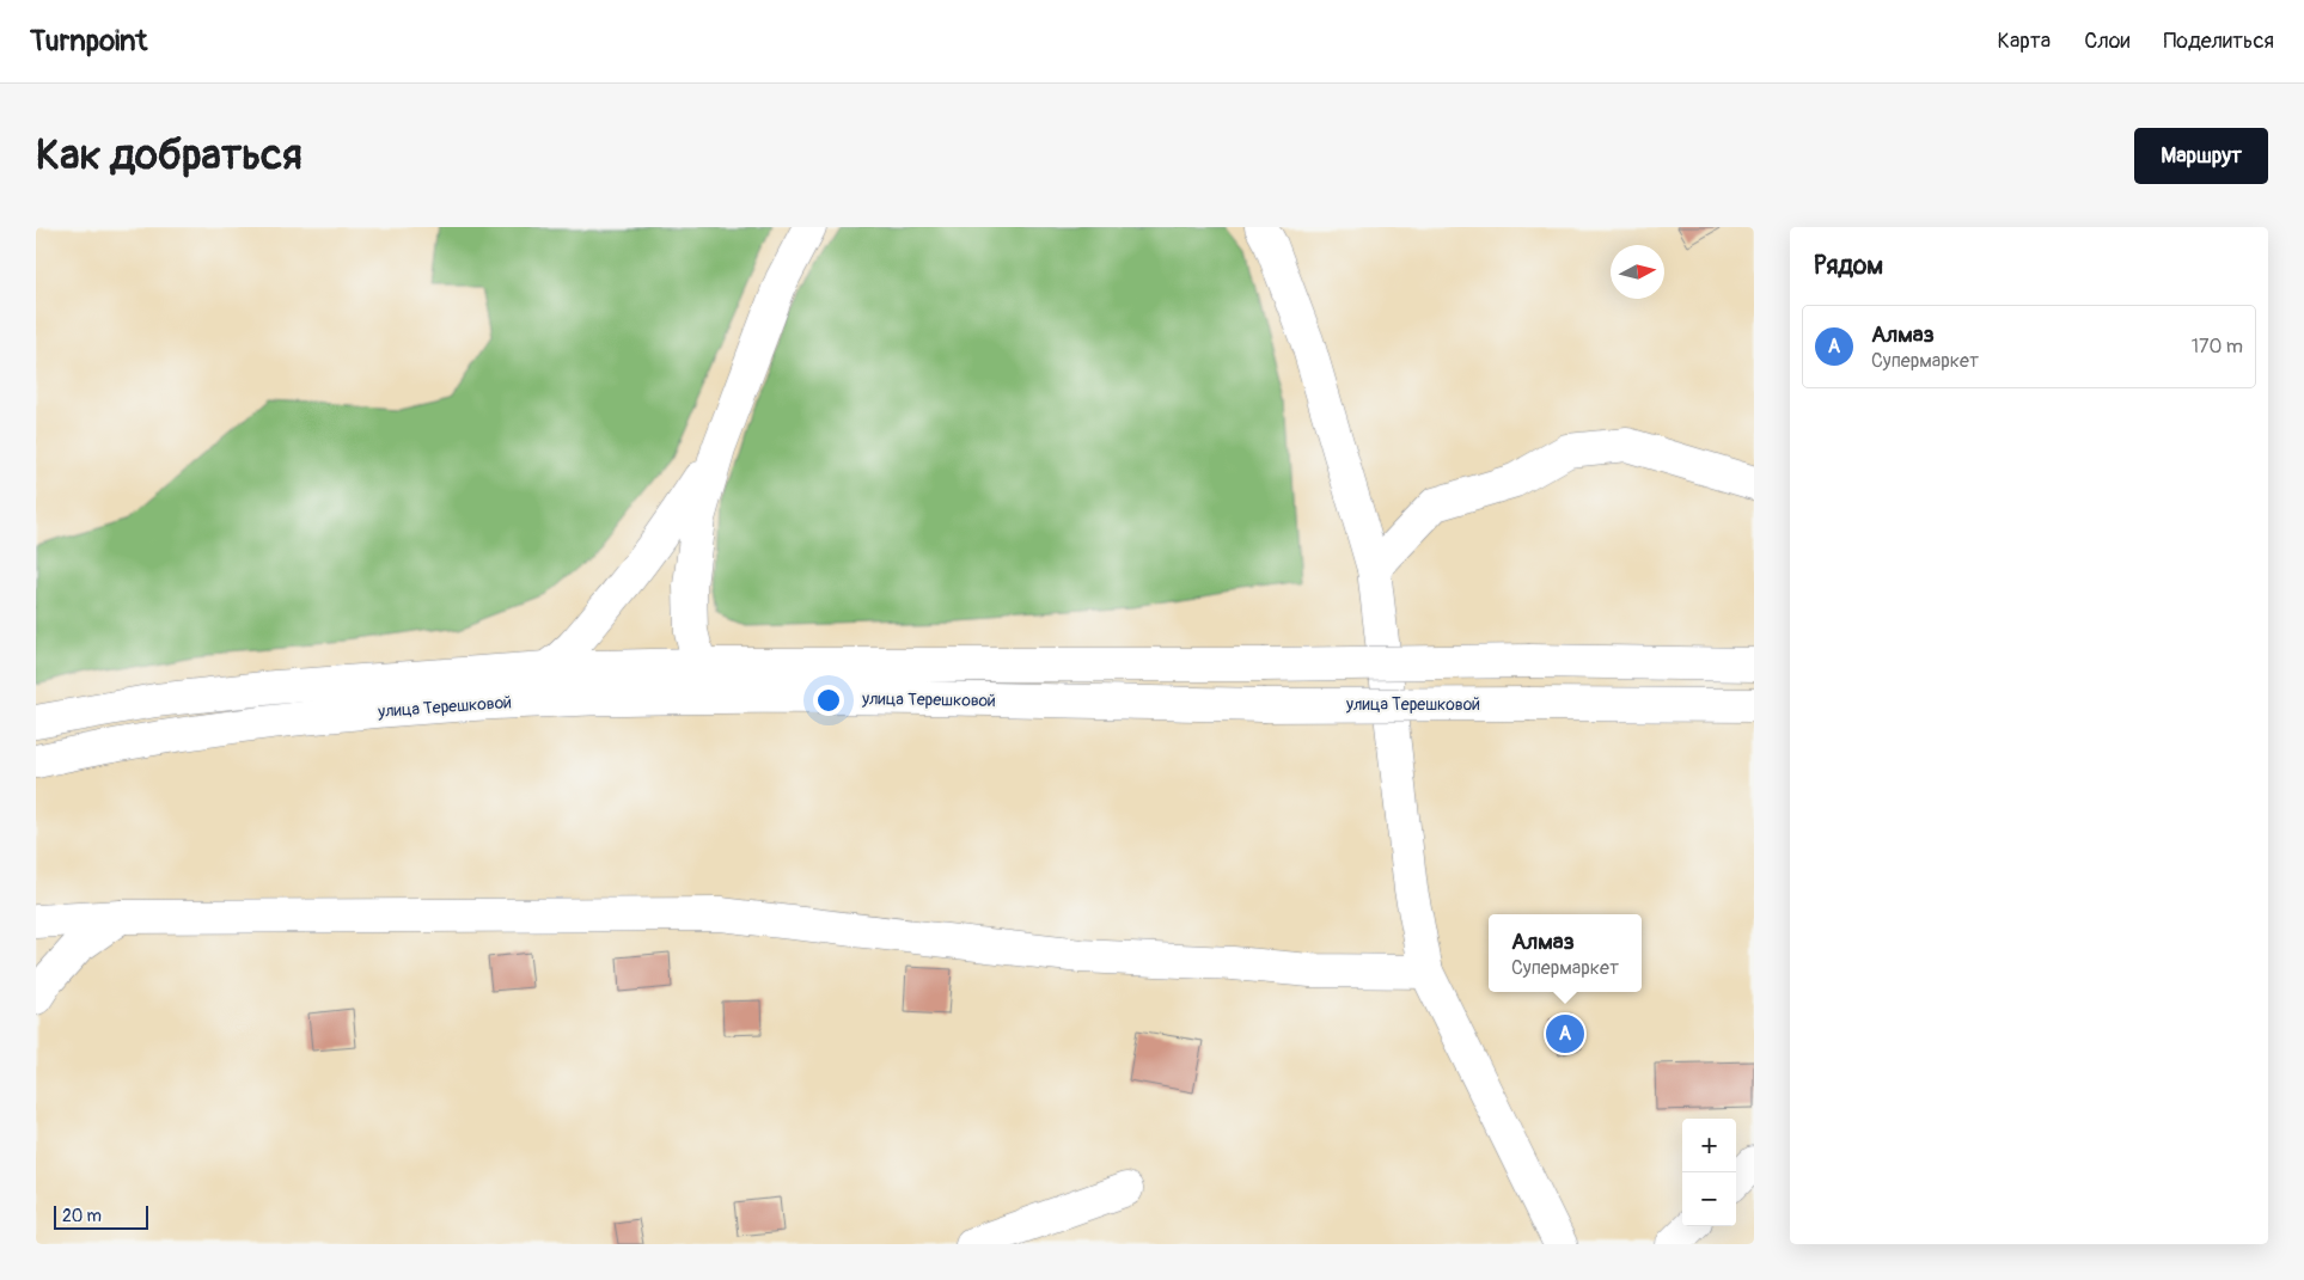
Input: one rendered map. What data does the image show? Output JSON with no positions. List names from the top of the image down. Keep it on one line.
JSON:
{"streets":{"street":["улица Терешковой"]},"scale_bar":"20 m","north":"right","page":{"header":"Turnpoint","nav":["Карта","Слои","Поделиться"],"buttons":"Маршрут","title":"Как добраться","heading":"Рядом","list":[{"mark":"A","name":"Алмаз","note":"Супермаркет","value":"170 m"}],"popup":["Алмаз","Супермаркет"],"pins":"A","map_buttons":["+","−"],"scale":"20 m"}}
